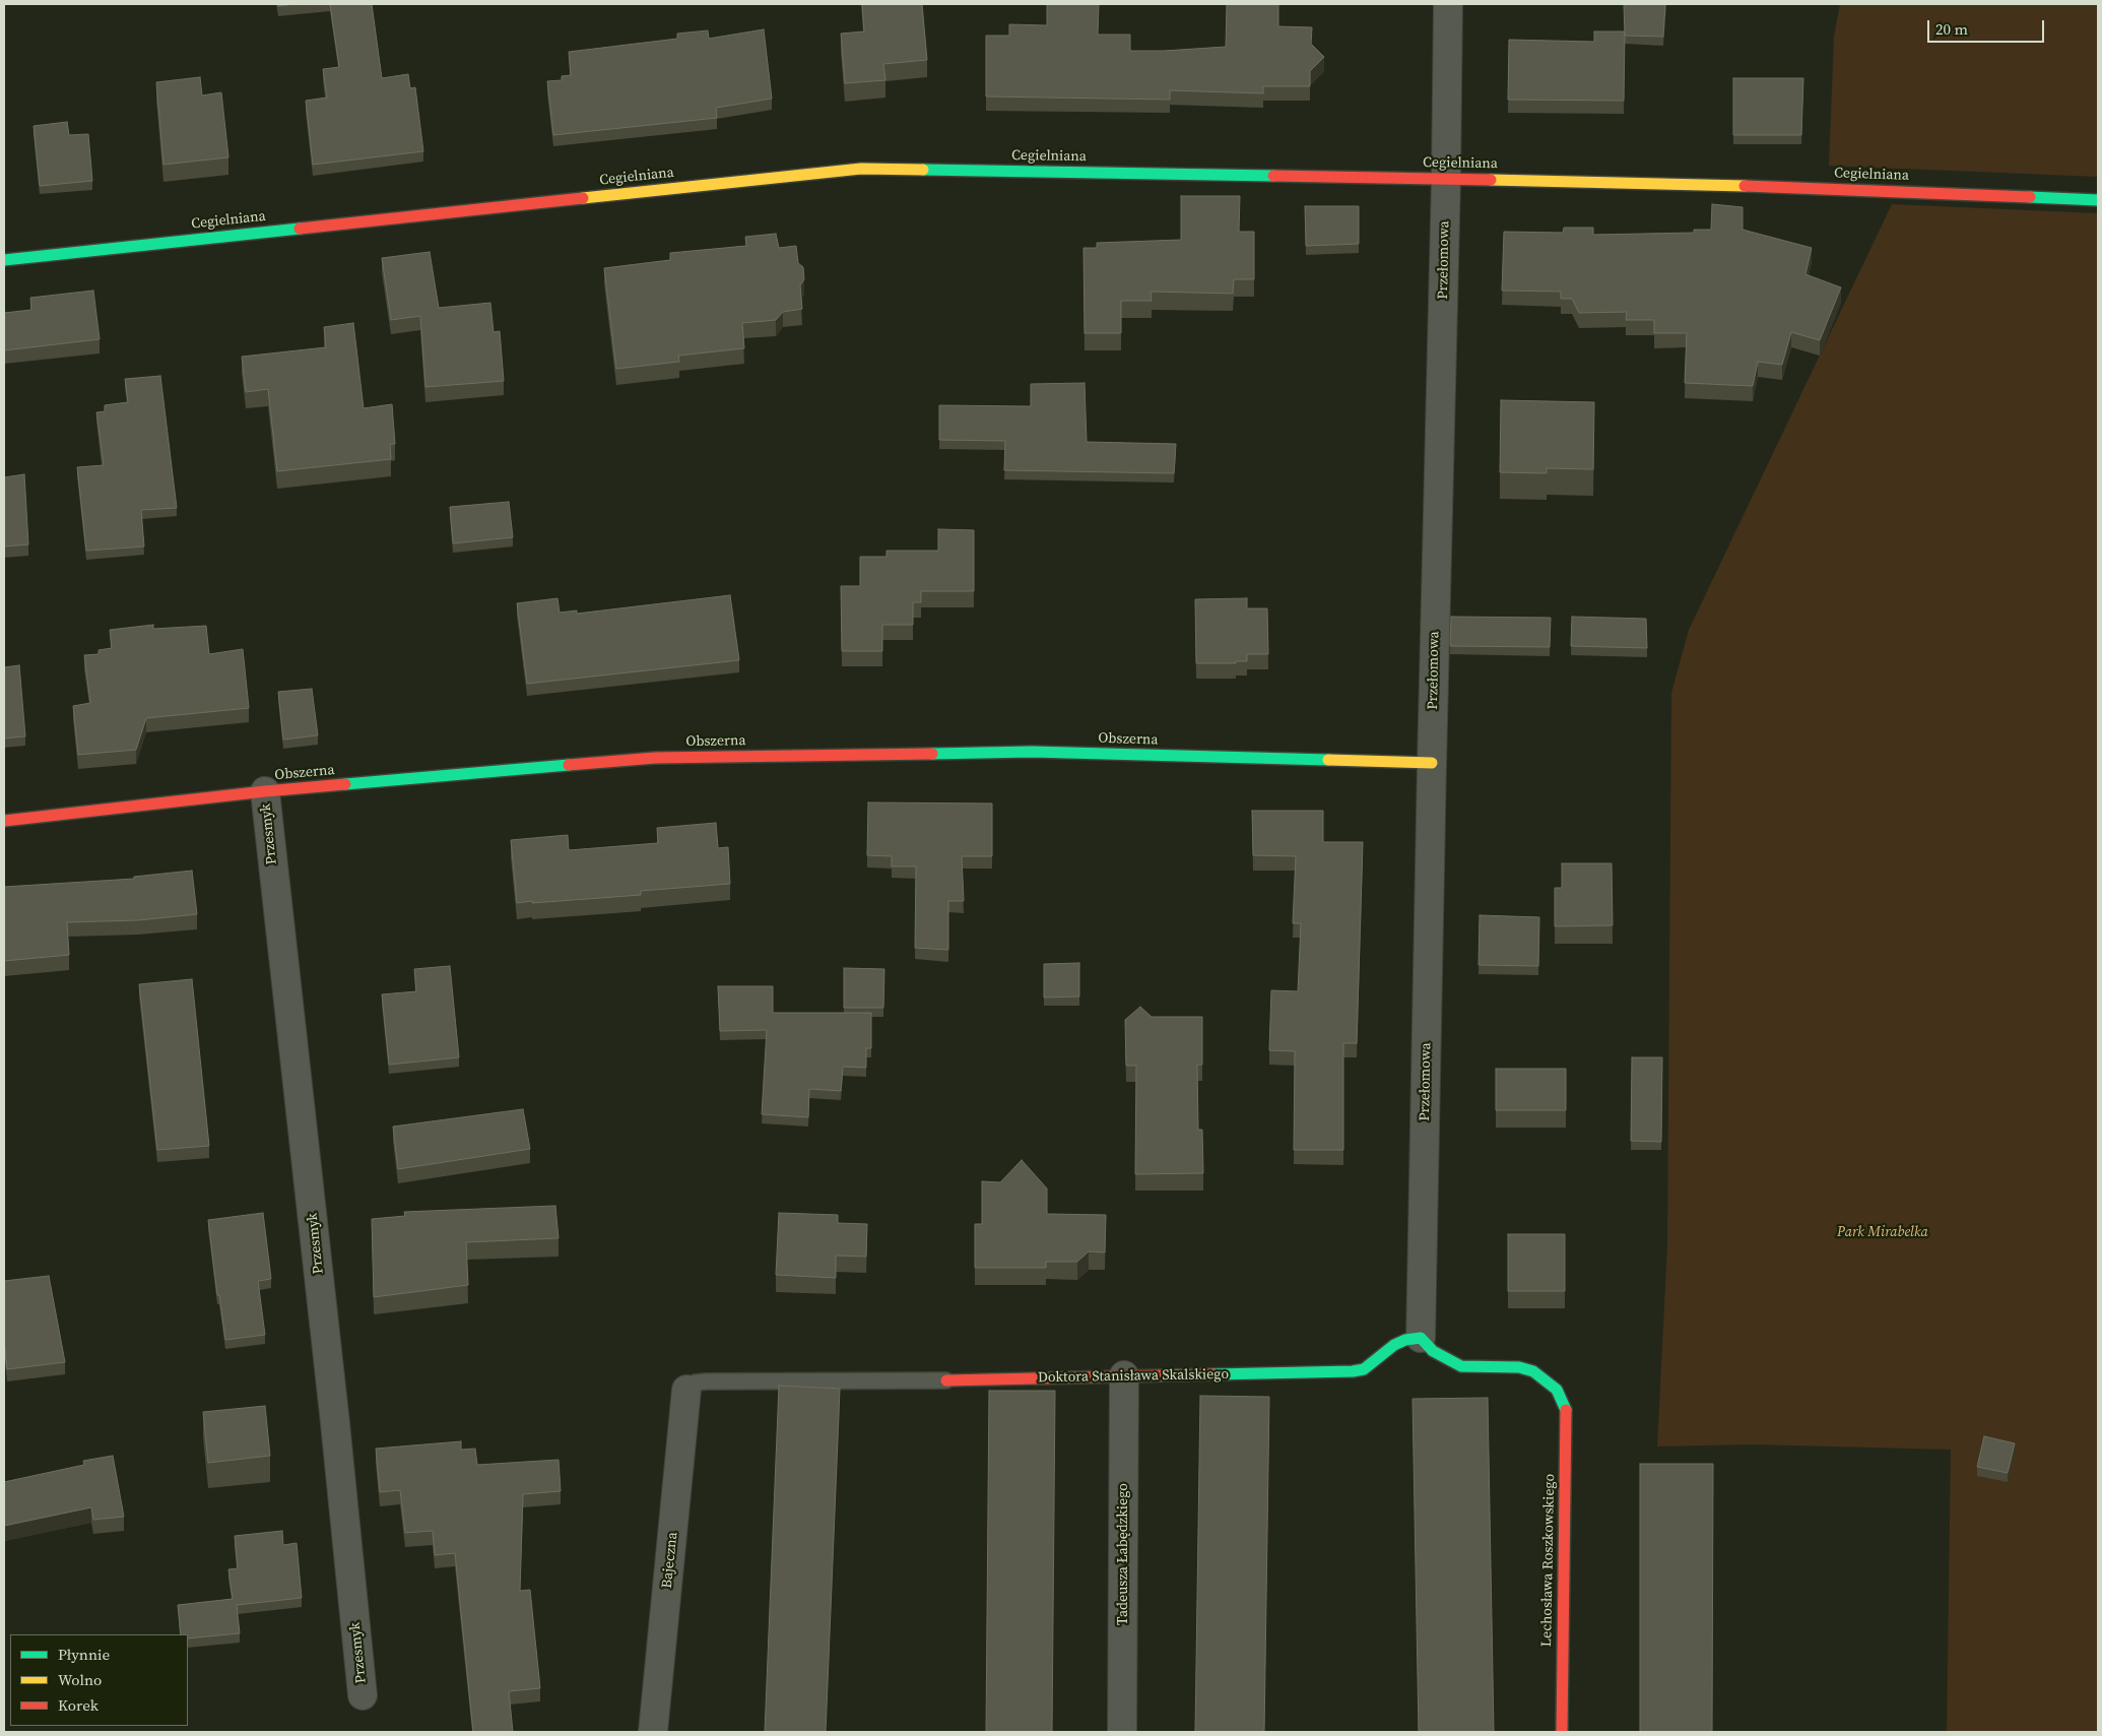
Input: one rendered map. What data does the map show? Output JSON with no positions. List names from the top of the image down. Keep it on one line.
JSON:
{"streets":{"street":["Cegielniana","Przełomowa","Obszerna","Przesmyk","Doktora Stanisława Skalskiego","Tadeusza Łabędzkiego","Bajeczna","Lechosława Roszkowskiego"]},"crossings":[["Cegielniana","Przełomowa"],["Przełomowa","Obszerna"],["Przełomowa","Doktora Stanisława Skalskiego"],["Przełomowa","Lechosława Roszkowskiego"],["Obszerna","Przesmyk"],["Doktora Stanisława Skalskiego","Tadeusza Łabędzkiego"],["Doktora Stanisława Skalskiego","Bajeczna"],["Doktora Stanisława Skalskiego","Lechosława Roszkowskiego"]],"parks":["Park Mirabelka"],"legend":["Płynnie","Wolno","Korek"],"scale_bar":"20 m"}
